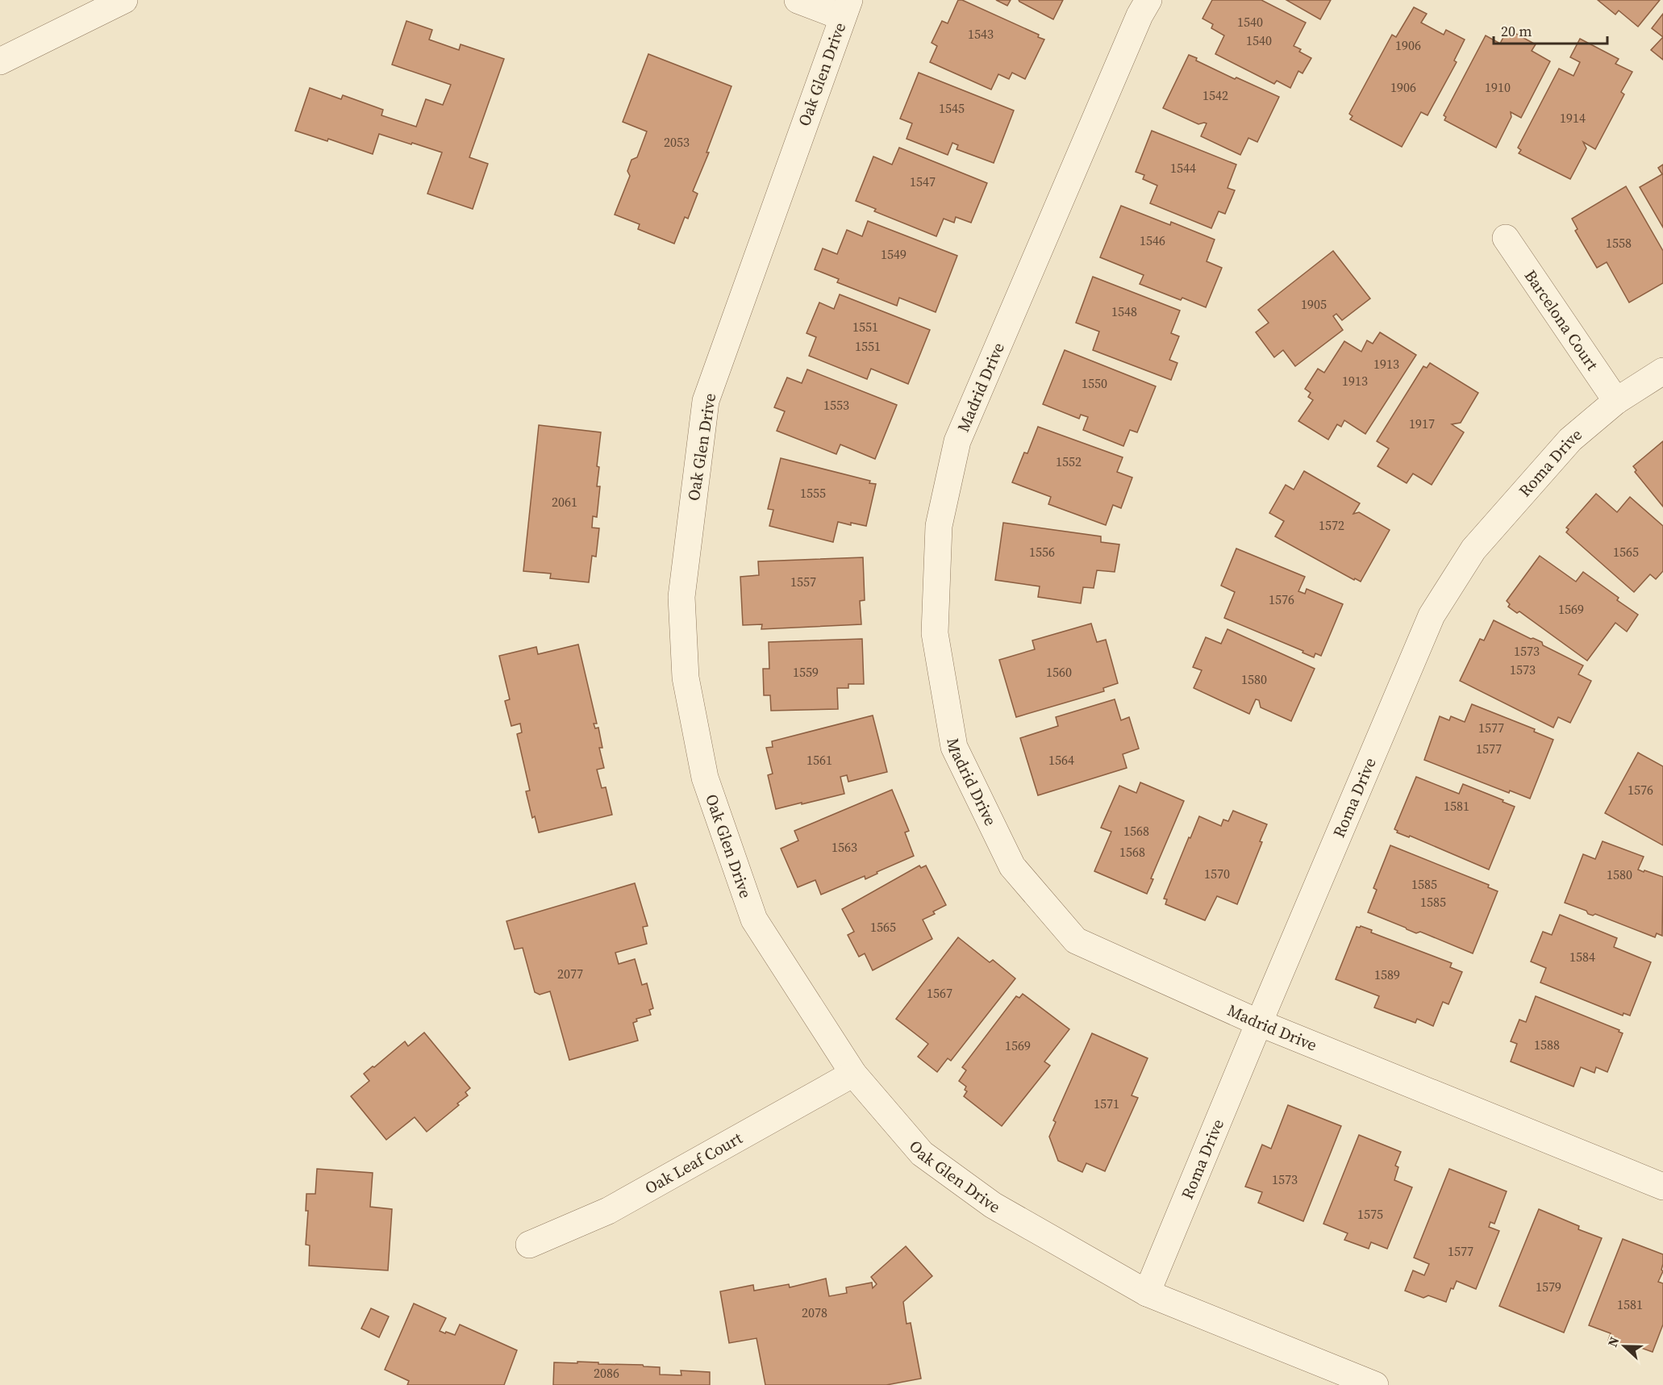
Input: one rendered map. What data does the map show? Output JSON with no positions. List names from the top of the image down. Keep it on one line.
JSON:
{"streets":{"street":["Oak Glen Drive","Barcelona Court","Madrid Drive","Roma Drive","Oak Leaf Court"]},"crossings":[["Oak Glen Drive","Roma Drive"],["Oak Glen Drive","Oak Leaf Court"],["Barcelona Court","Roma Drive"],["Madrid Drive","Roma Drive"]],"house_numbers":["1540","1543","1540","1906","1906","1910","1542","1545","1914","2053","1544","1547","1546","1558","1549","1905","1548","1551","1551","1913","1913","1550","1553","1917","1552","1555","2061","1572","1556","1565","1557","1576","1569","1573","1573","1559","1560","1580","1577","1577","1561","1564","1576","1581","1568","1563","1568","1570","1580","1585","1585","1565","1584","2077","1589","1567","1588","1569","1571","1573","1575","1577","1579","1581","2078","2086"],"scale_bar":"20 m","north":"left"}
